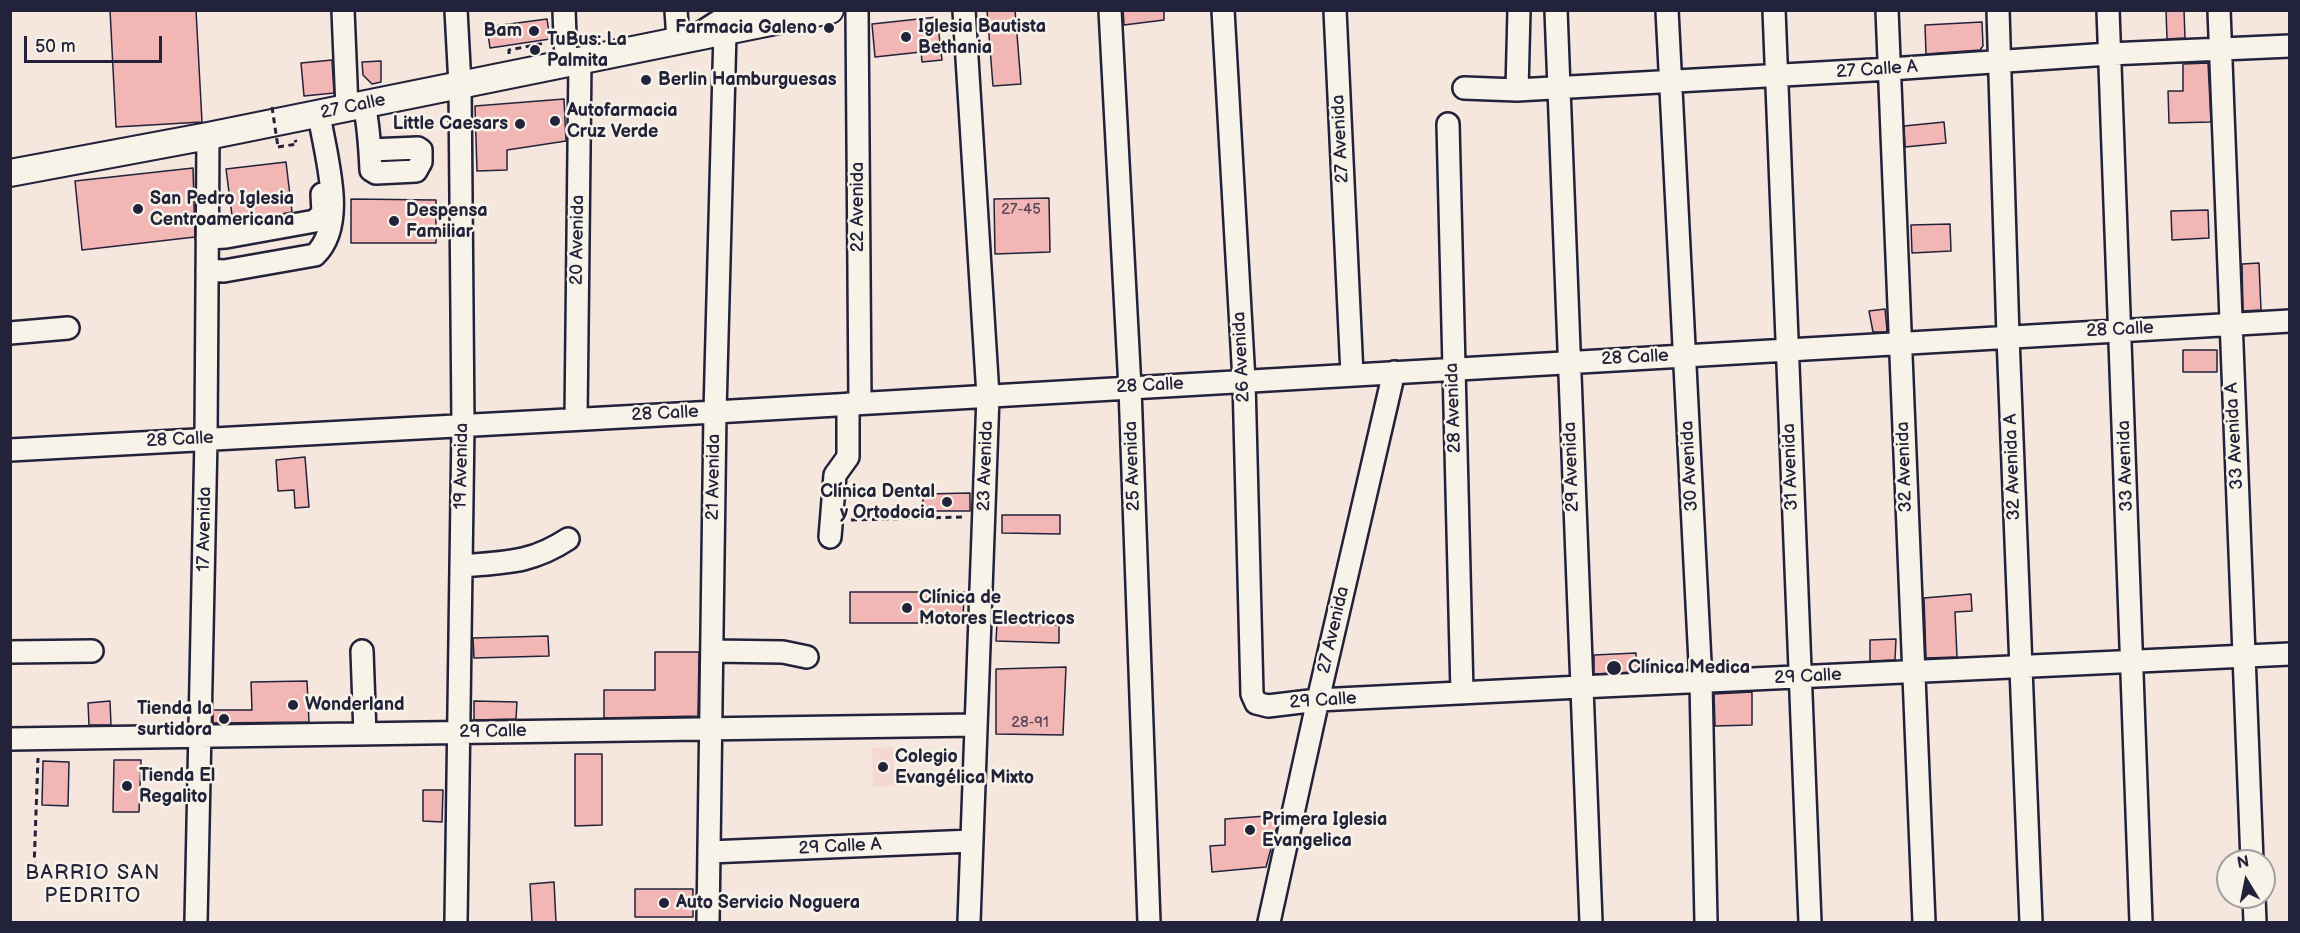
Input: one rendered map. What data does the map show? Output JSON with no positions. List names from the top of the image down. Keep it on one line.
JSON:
{"streets":{"main road":["27 Calle"],"street":["27 Calle A","27 Avenida","22 Avenida","20 Avenida","28 Calle","26 Avenida","28 Avenida","33 Avenida A","19 Avenida","23 Avenida","25 Avenida","30 Avenida","33 Avenida","29 Avenida","31 Avenida","32 Avenida","32 Avenida A","21 Avenida","17 Avenida","29 Calle","29 Calle A"]},"crossings":[["27 Calle A","33 Avenida A"],["27 Calle A","30 Avenida"],["27 Calle A","33 Avenida"],["27 Calle A","29 Avenida"],["27 Calle A","31 Avenida"],["27 Calle A","32 Avenida"],["27 Calle A","32 Avenida A"],["27 Calle","20 Avenida"],["27 Calle","19 Avenida"],["27 Calle","21 Avenida"],["27 Calle","17 Avenida"],["27 Avenida","28 Calle"],["27 Avenida","29 Calle"],["22 Avenida","28 Calle"],["20 Avenida","28 Calle"],["28 Calle","26 Avenida"],["28 Calle","28 Avenida"],["28 Calle","33 Avenida A"],["28 Calle","19 Avenida"],["28 Calle","23 Avenida"],["28 Calle","25 Avenida"],["28 Calle","30 Avenida"],["28 Calle","33 Avenida"],["28 Calle","29 Avenida"],["28 Calle","31 Avenida"],["28 Calle","32 Avenida"],["28 Calle","32 Avenida A"],["28 Calle","21 Avenida"],["28 Calle","17 Avenida"],["26 Avenida","29 Calle"],["28 Avenida","29 Calle"],["33 Avenida A","29 Calle"],["19 Avenida","29 Calle"],["23 Avenida","29 Calle"],["23 Avenida","29 Calle A"],["30 Avenida","29 Calle"],["33 Avenida","29 Calle"],["29 Avenida","29 Calle"],["31 Avenida","29 Calle"],["32 Avenida","29 Calle"],["32 Avenida A","29 Calle"],["21 Avenida","29 Calle"],["21 Avenida","29 Calle A"],["17 Avenida","29 Calle"]],"districts":["BARRIO SAN PEDRITO"],"places":["Farmacia Galeno","Bam","Iglesia Bautista Bethania","TuBus: La Palmita","Berlin Hamburguesas","Autofarmacia Cruz Verde","Little Caesars","San Pedro Iglesia Centroamericana","Despensa Familiar","Clínica Dental y Ortodocia","Clínica de Motores Electricos","Clínica Medica","Wonderland","Tienda la surtidora","Colegio Evangélica Mixto","Tienda El Regalito","Primera Iglesia Evangelica","Auto Servicio Noguera"],"house_numbers":["27-45","28-91"],"scale_bar":"50 m","north":"top"}
